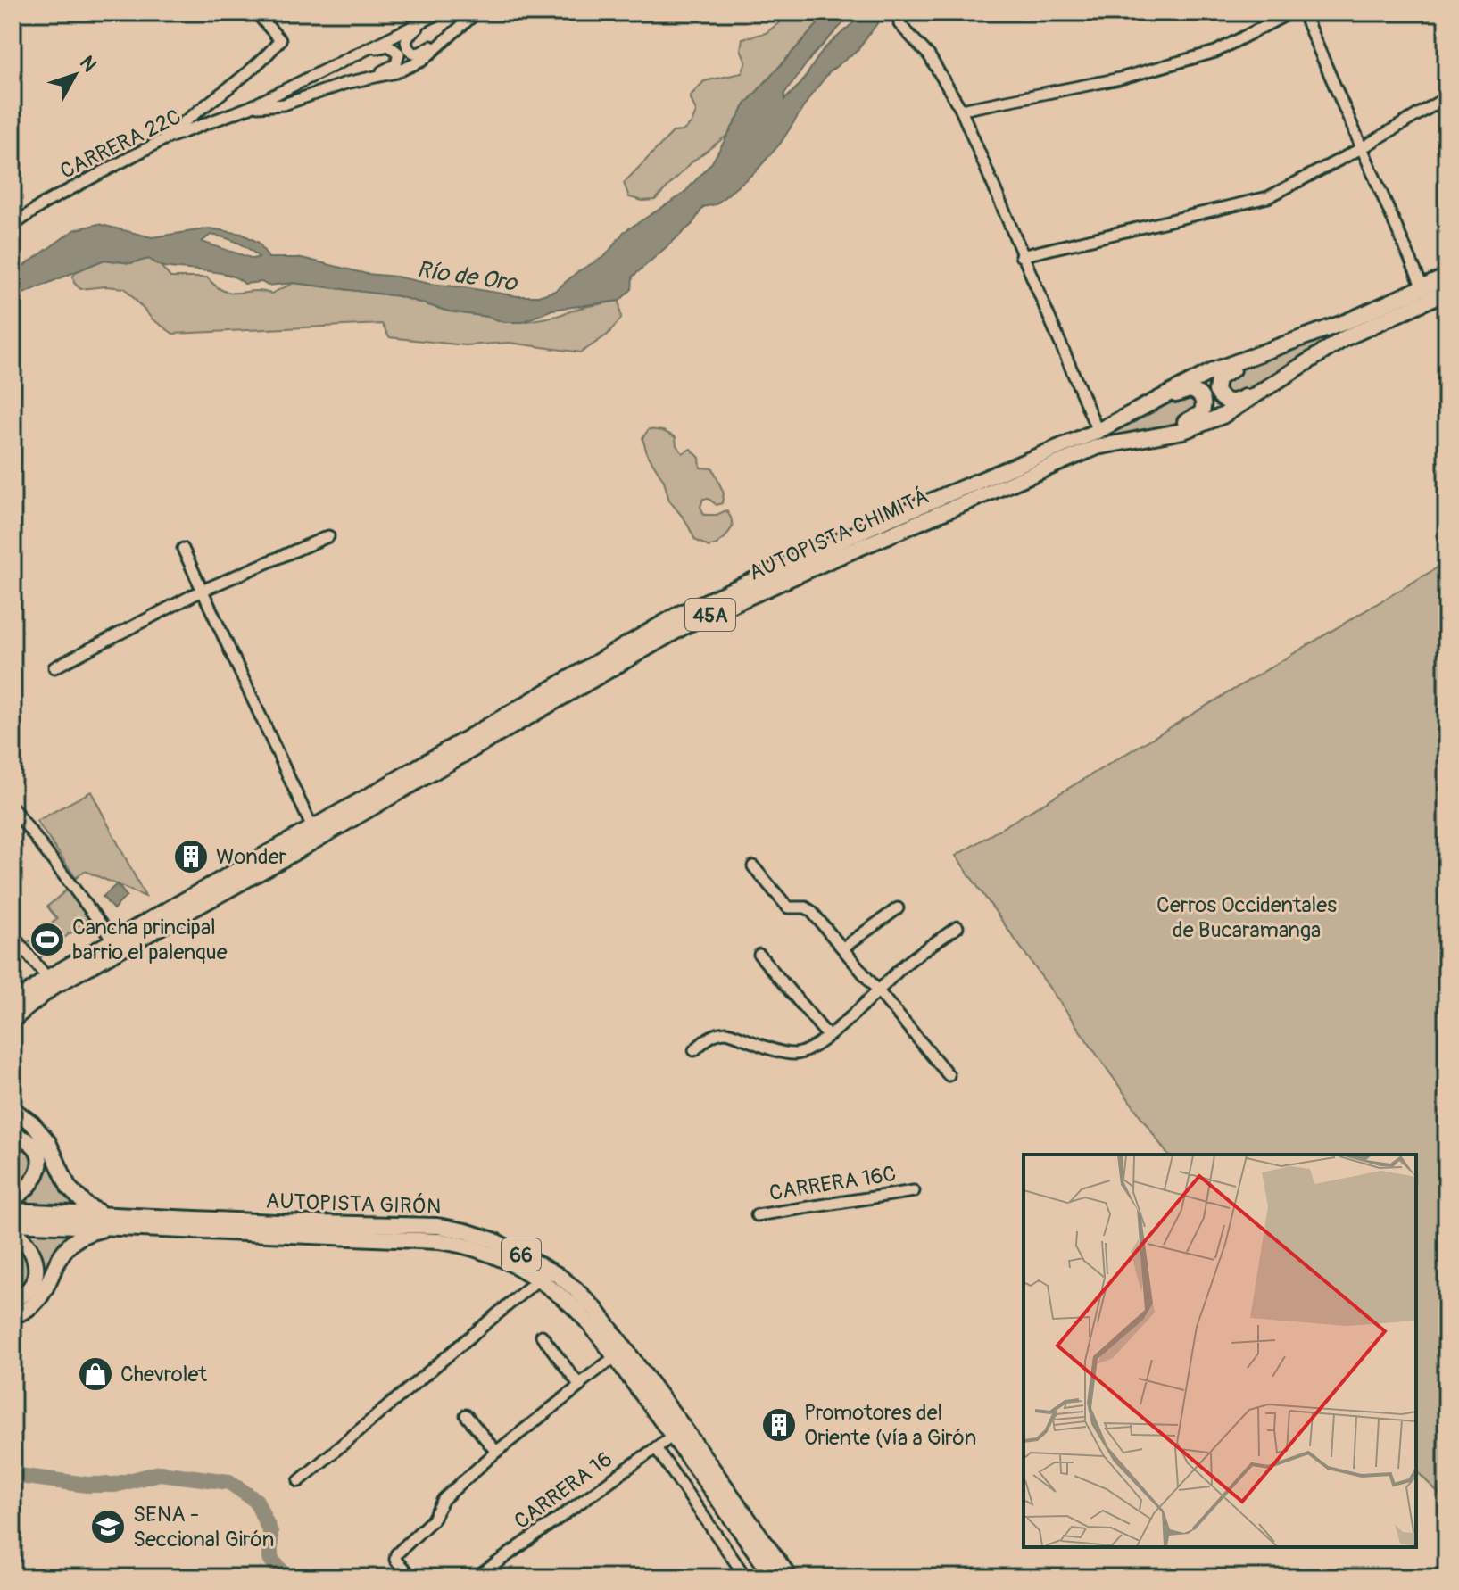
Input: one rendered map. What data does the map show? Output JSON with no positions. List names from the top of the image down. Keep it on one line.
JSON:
{"streets":{"highway":["AUTOPISTA CHIMITÁ","45A","AUTOPISTA GIRÓN","66"],"street":["CARRERA 22C","CARRERA 16C","CARRERA 16"]},"crossings":[["AUTOPISTA GIRÓN","CARRERA 16"]],"water":["Río de Oro"],"parks":["Cerros Occidentales de Bucaramanga"],"places":{"building":["Wonder","Promotores del Oriente (vía a Girón"],"sports":["Cancha principal barrio el palenque"],"shop":["Chevrolet"],"school or university":["SENA - Seccional Girón"]},"north":"top right"}
